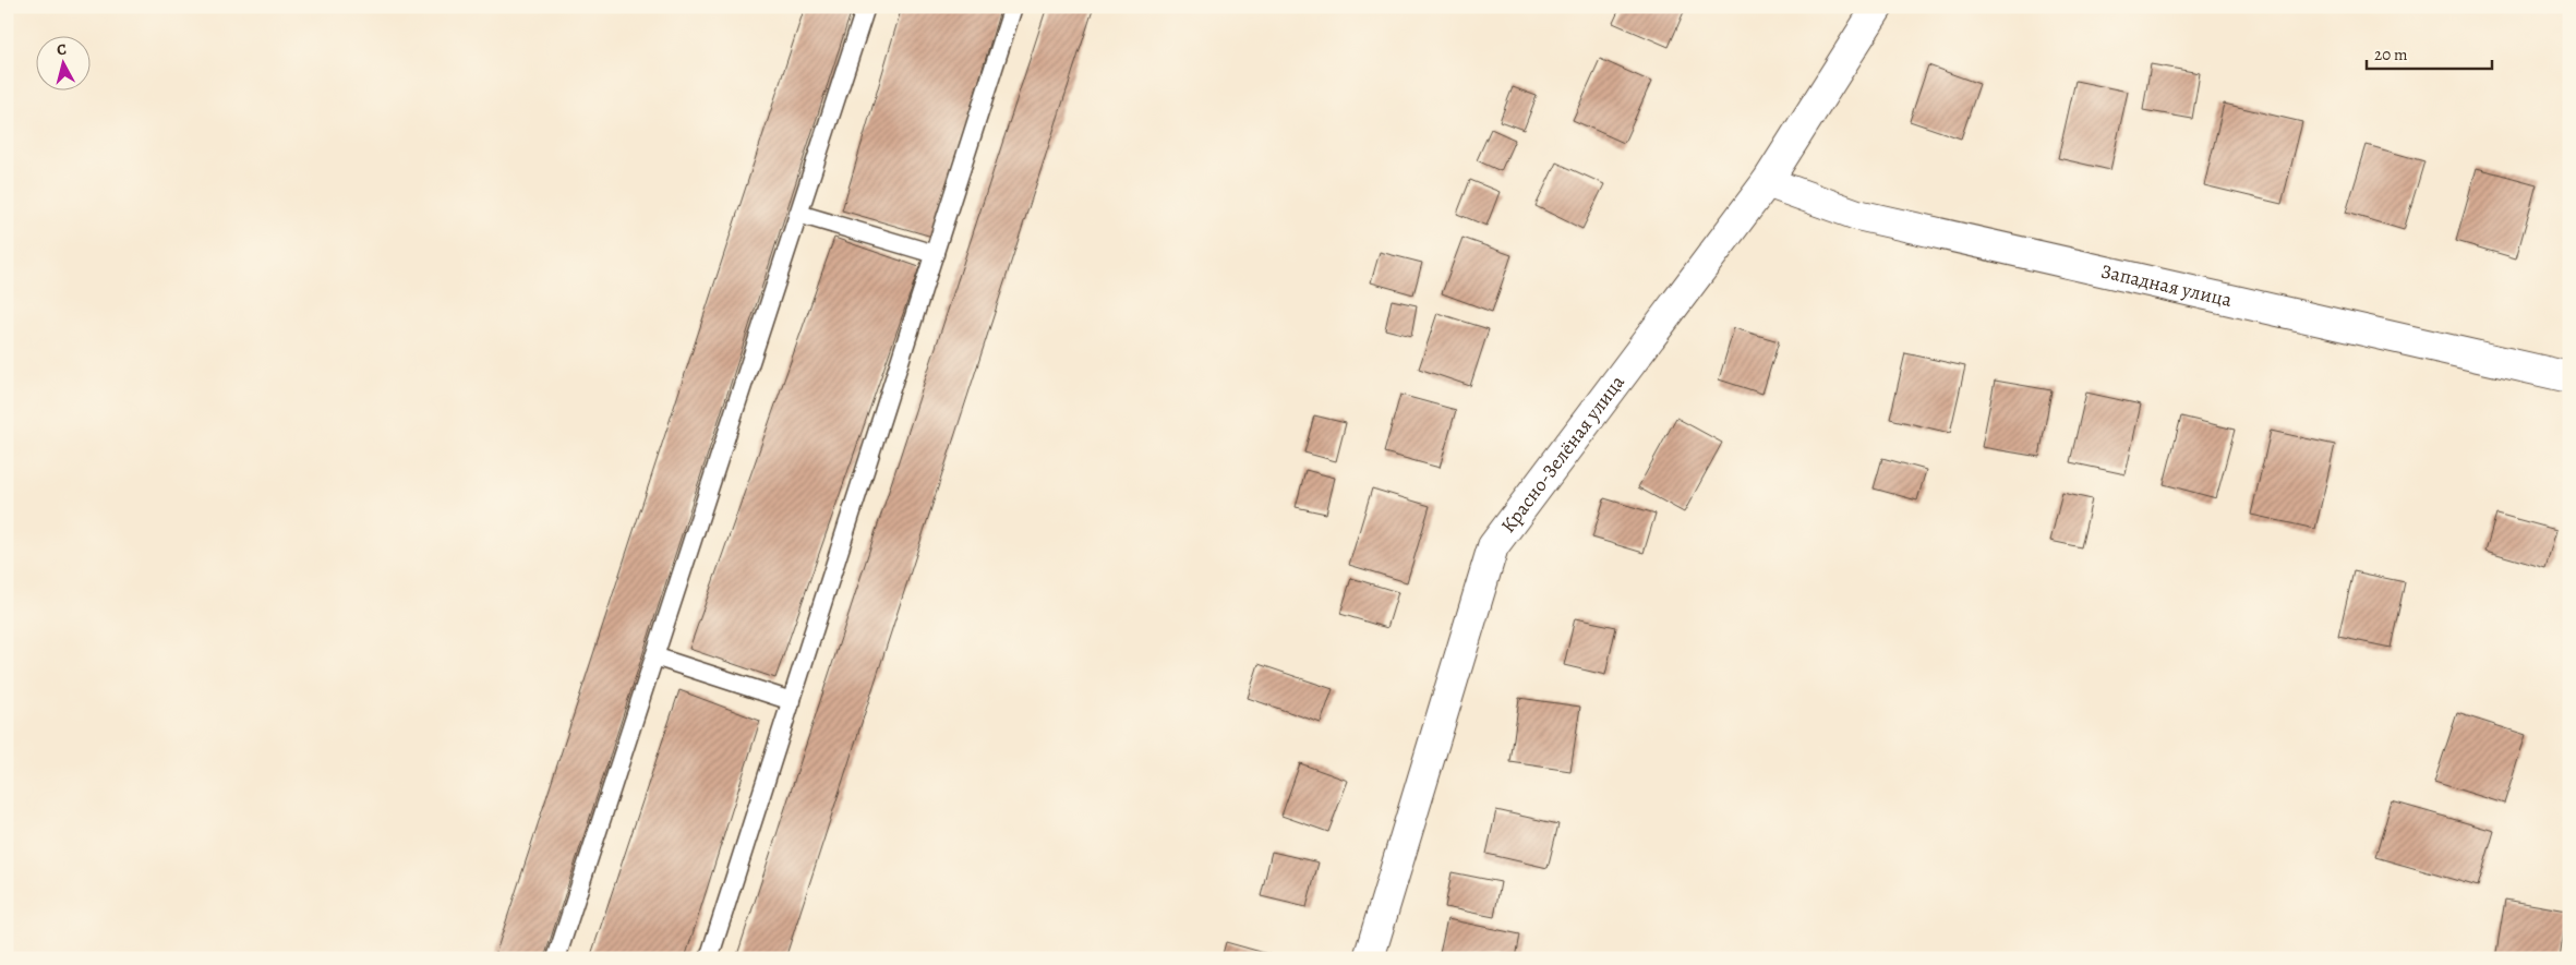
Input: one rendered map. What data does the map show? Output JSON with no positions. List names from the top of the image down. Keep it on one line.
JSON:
{"streets":{"street":["Западная улица","Красно-Зелёная улица"]},"crossings":[["Западная улица","Красно-Зелёная улица"]],"scale_bar":"20 m","north":"top"}
